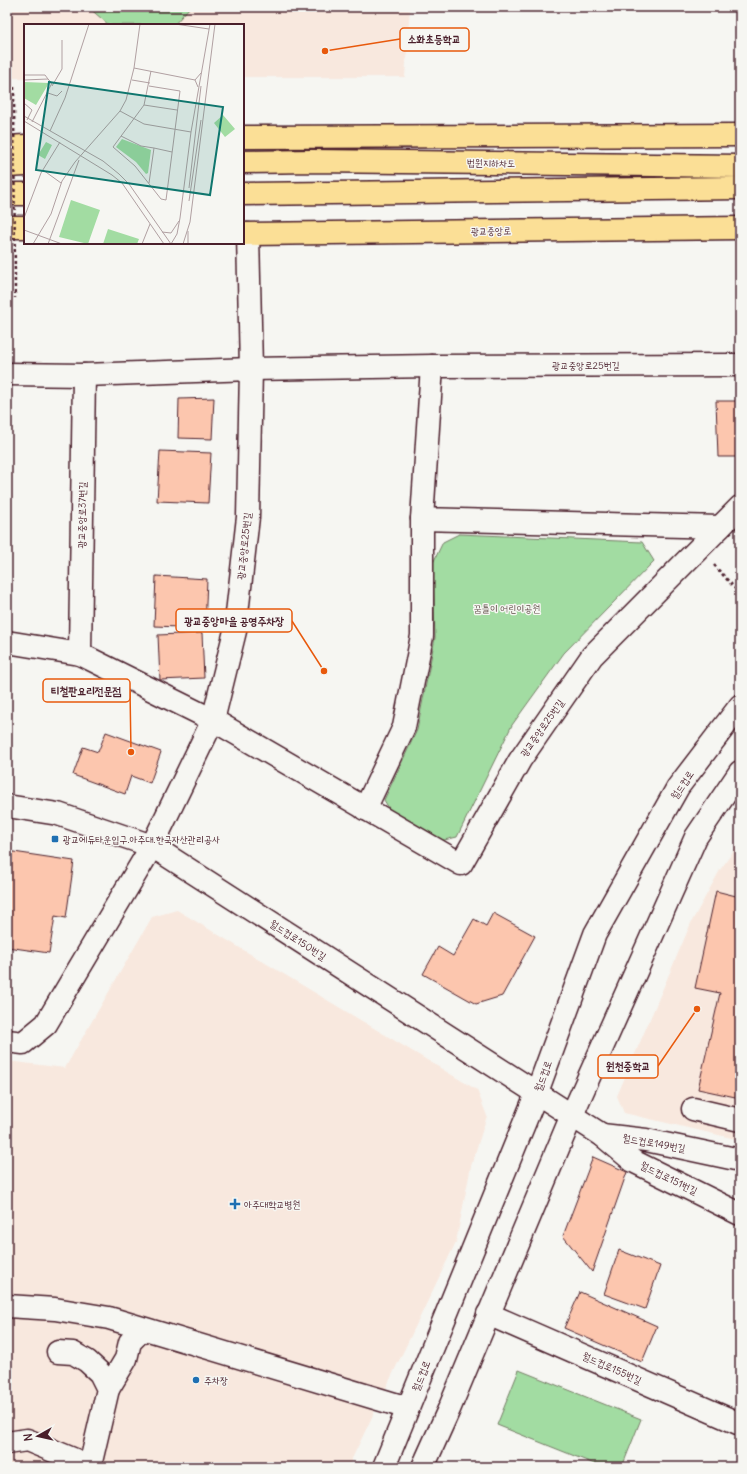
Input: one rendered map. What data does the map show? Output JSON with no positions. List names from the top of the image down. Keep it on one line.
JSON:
{"streets":{"main road":["법원지하차도","광교중앙로"],"street":["광교중앙로25번길","광교중앙로37번길","월드컵로","월드컵로150번길","월드컵로149번길","월드컵로151번길","월드컵로155번길"]},"crossings":[["광교중앙로","광교중앙로25번길"],["광교중앙로25번길","월드컵로150번길"],["월드컵로","월드컵로150번길"],["월드컵로150번길","월드컵로149번길"],["월드컵로149번길","월드컵로151번길"]],"parks":["꿈틀이 어린이공원"],"places":{"other":["소화초등학교","광교중앙마을 공영주차장","티철판요리전문점","원천중학교","주차장"],"transit":["광교에듀타운입구.아주대.한국자산관리공사"],"health":["아주대학교병원"]},"north":"left"}
